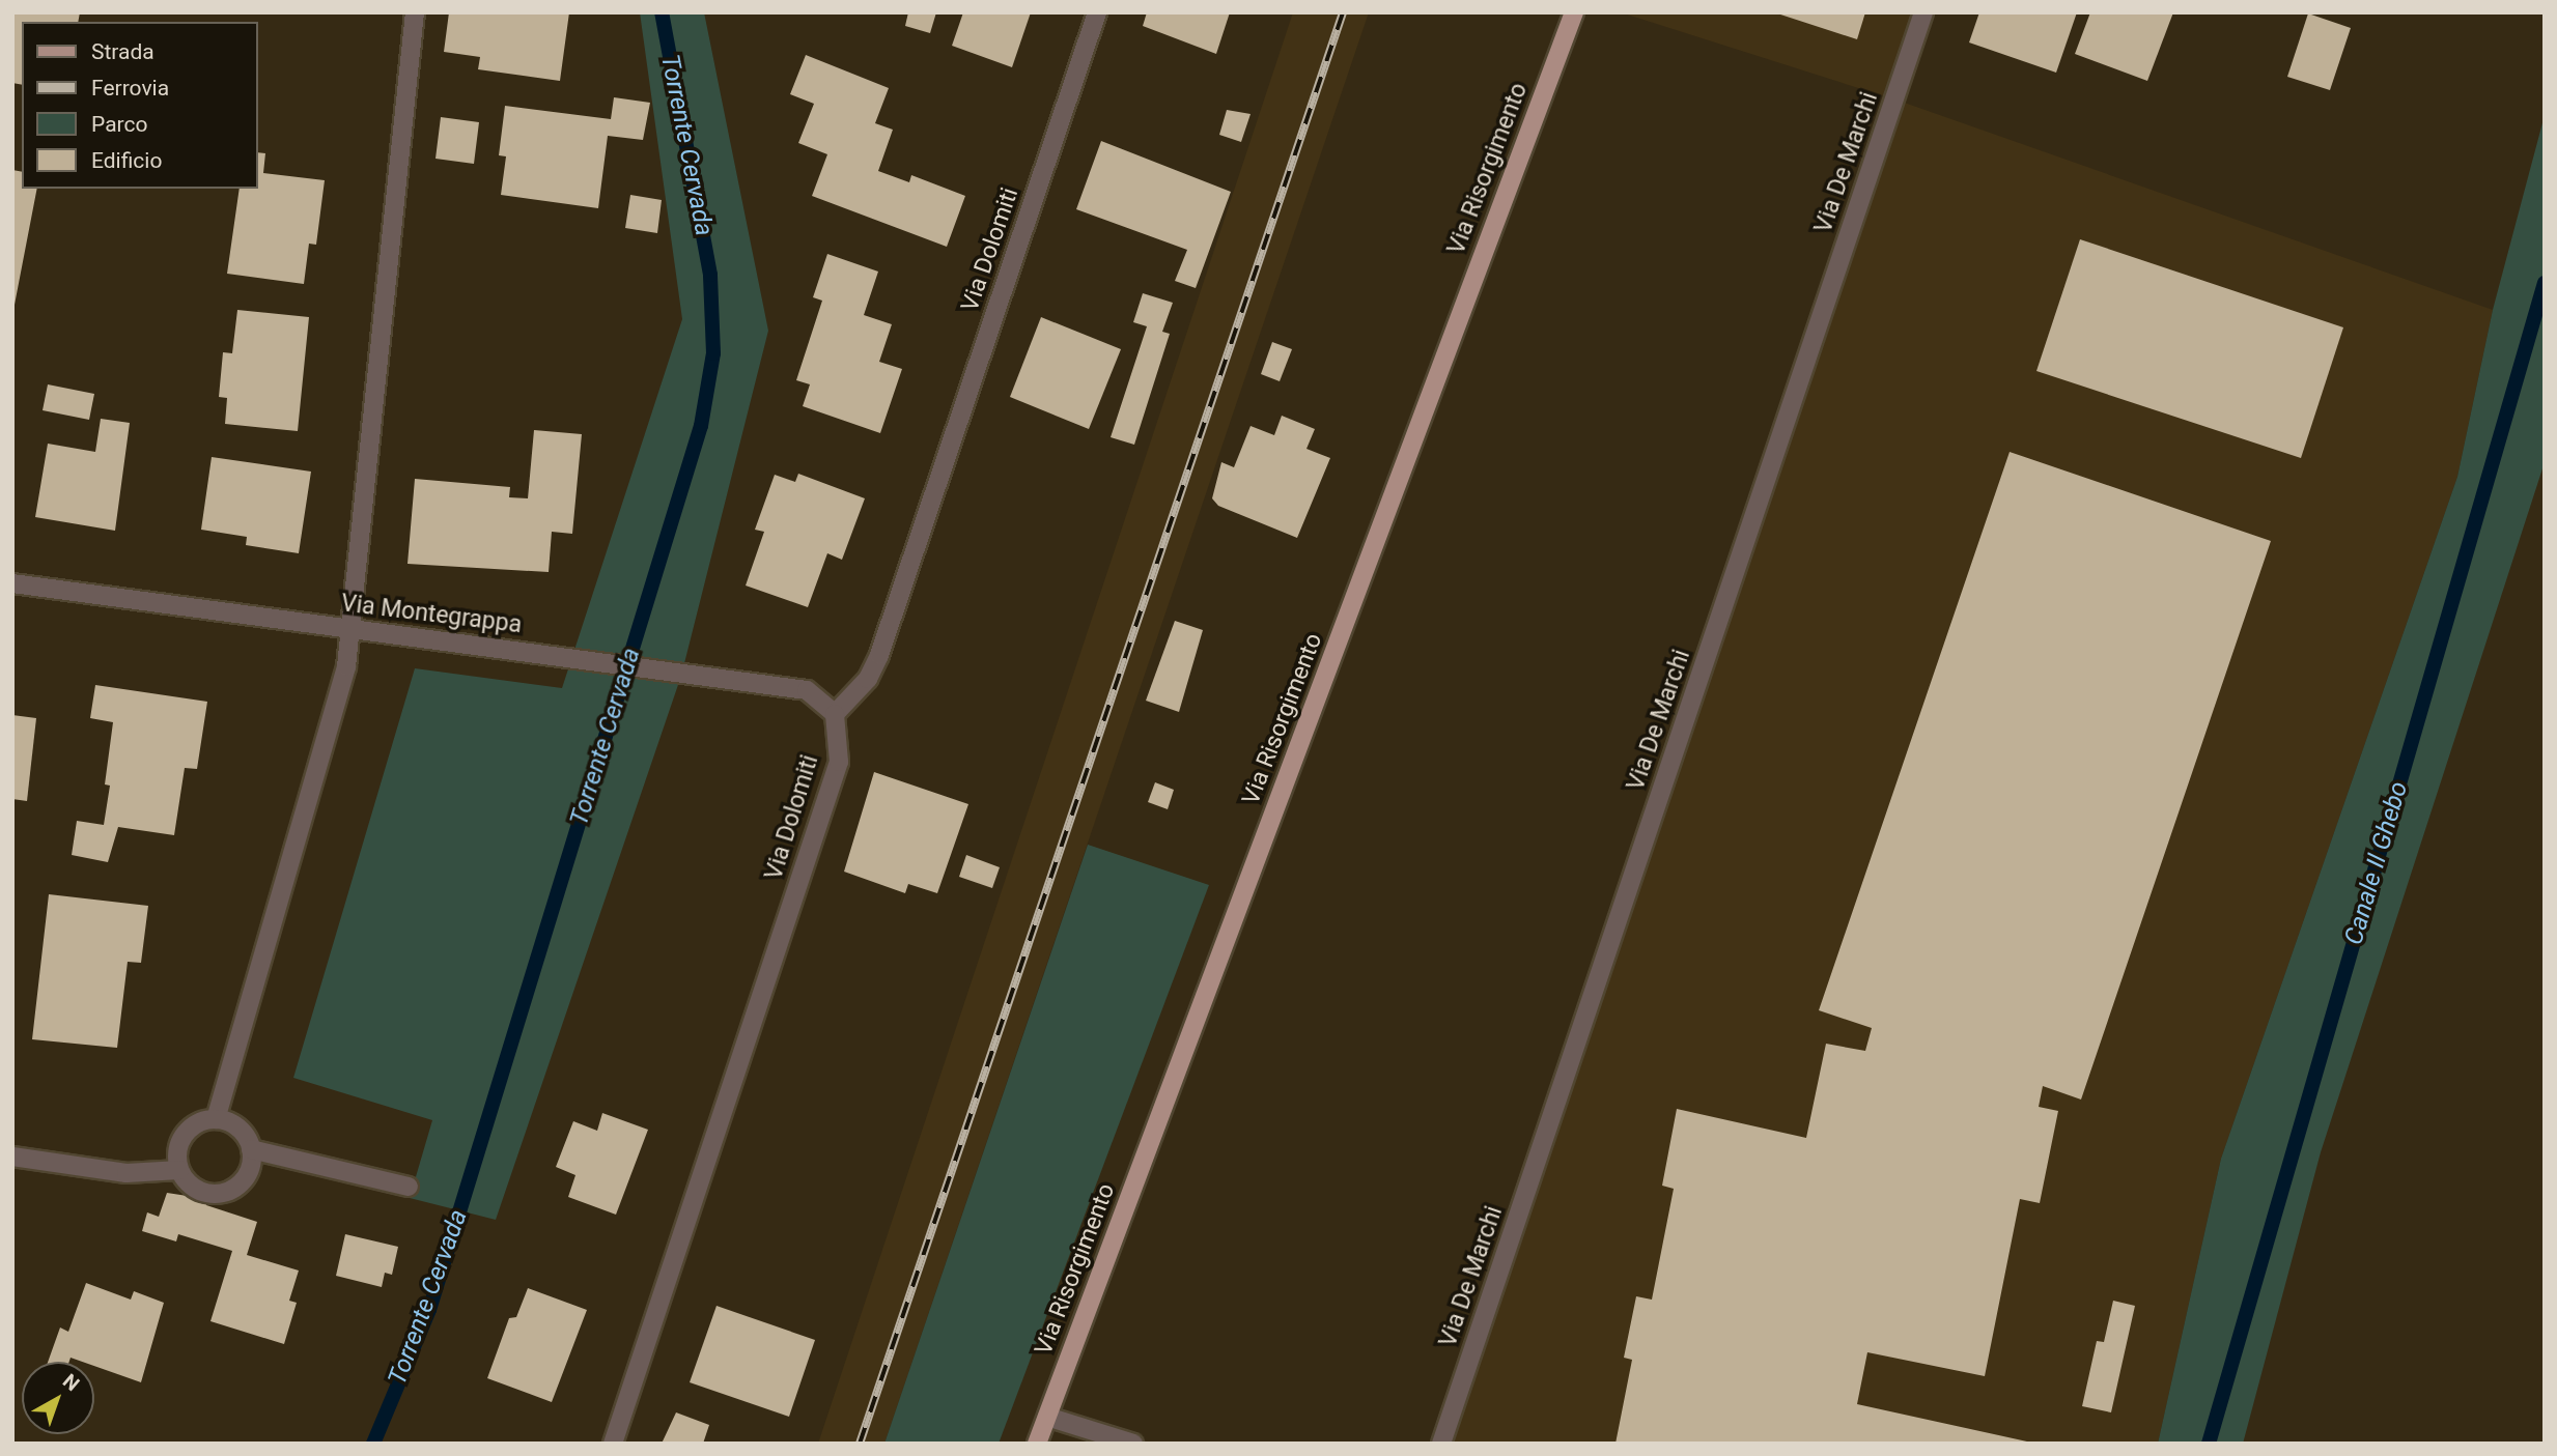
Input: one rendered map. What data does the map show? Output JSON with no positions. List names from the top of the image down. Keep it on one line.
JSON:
{"streets":{"main road":["Via Risorgimento"],"street":["Via De Marchi","Via Dolomiti","Via Montegrappa"]},"crossings":[["Via Dolomiti","Via Montegrappa"]],"water":["Torrente Cervada","Canale Il Ghebo"],"legend":["Strada","Ferrovia","Parco","Edificio"],"north":"top right"}
